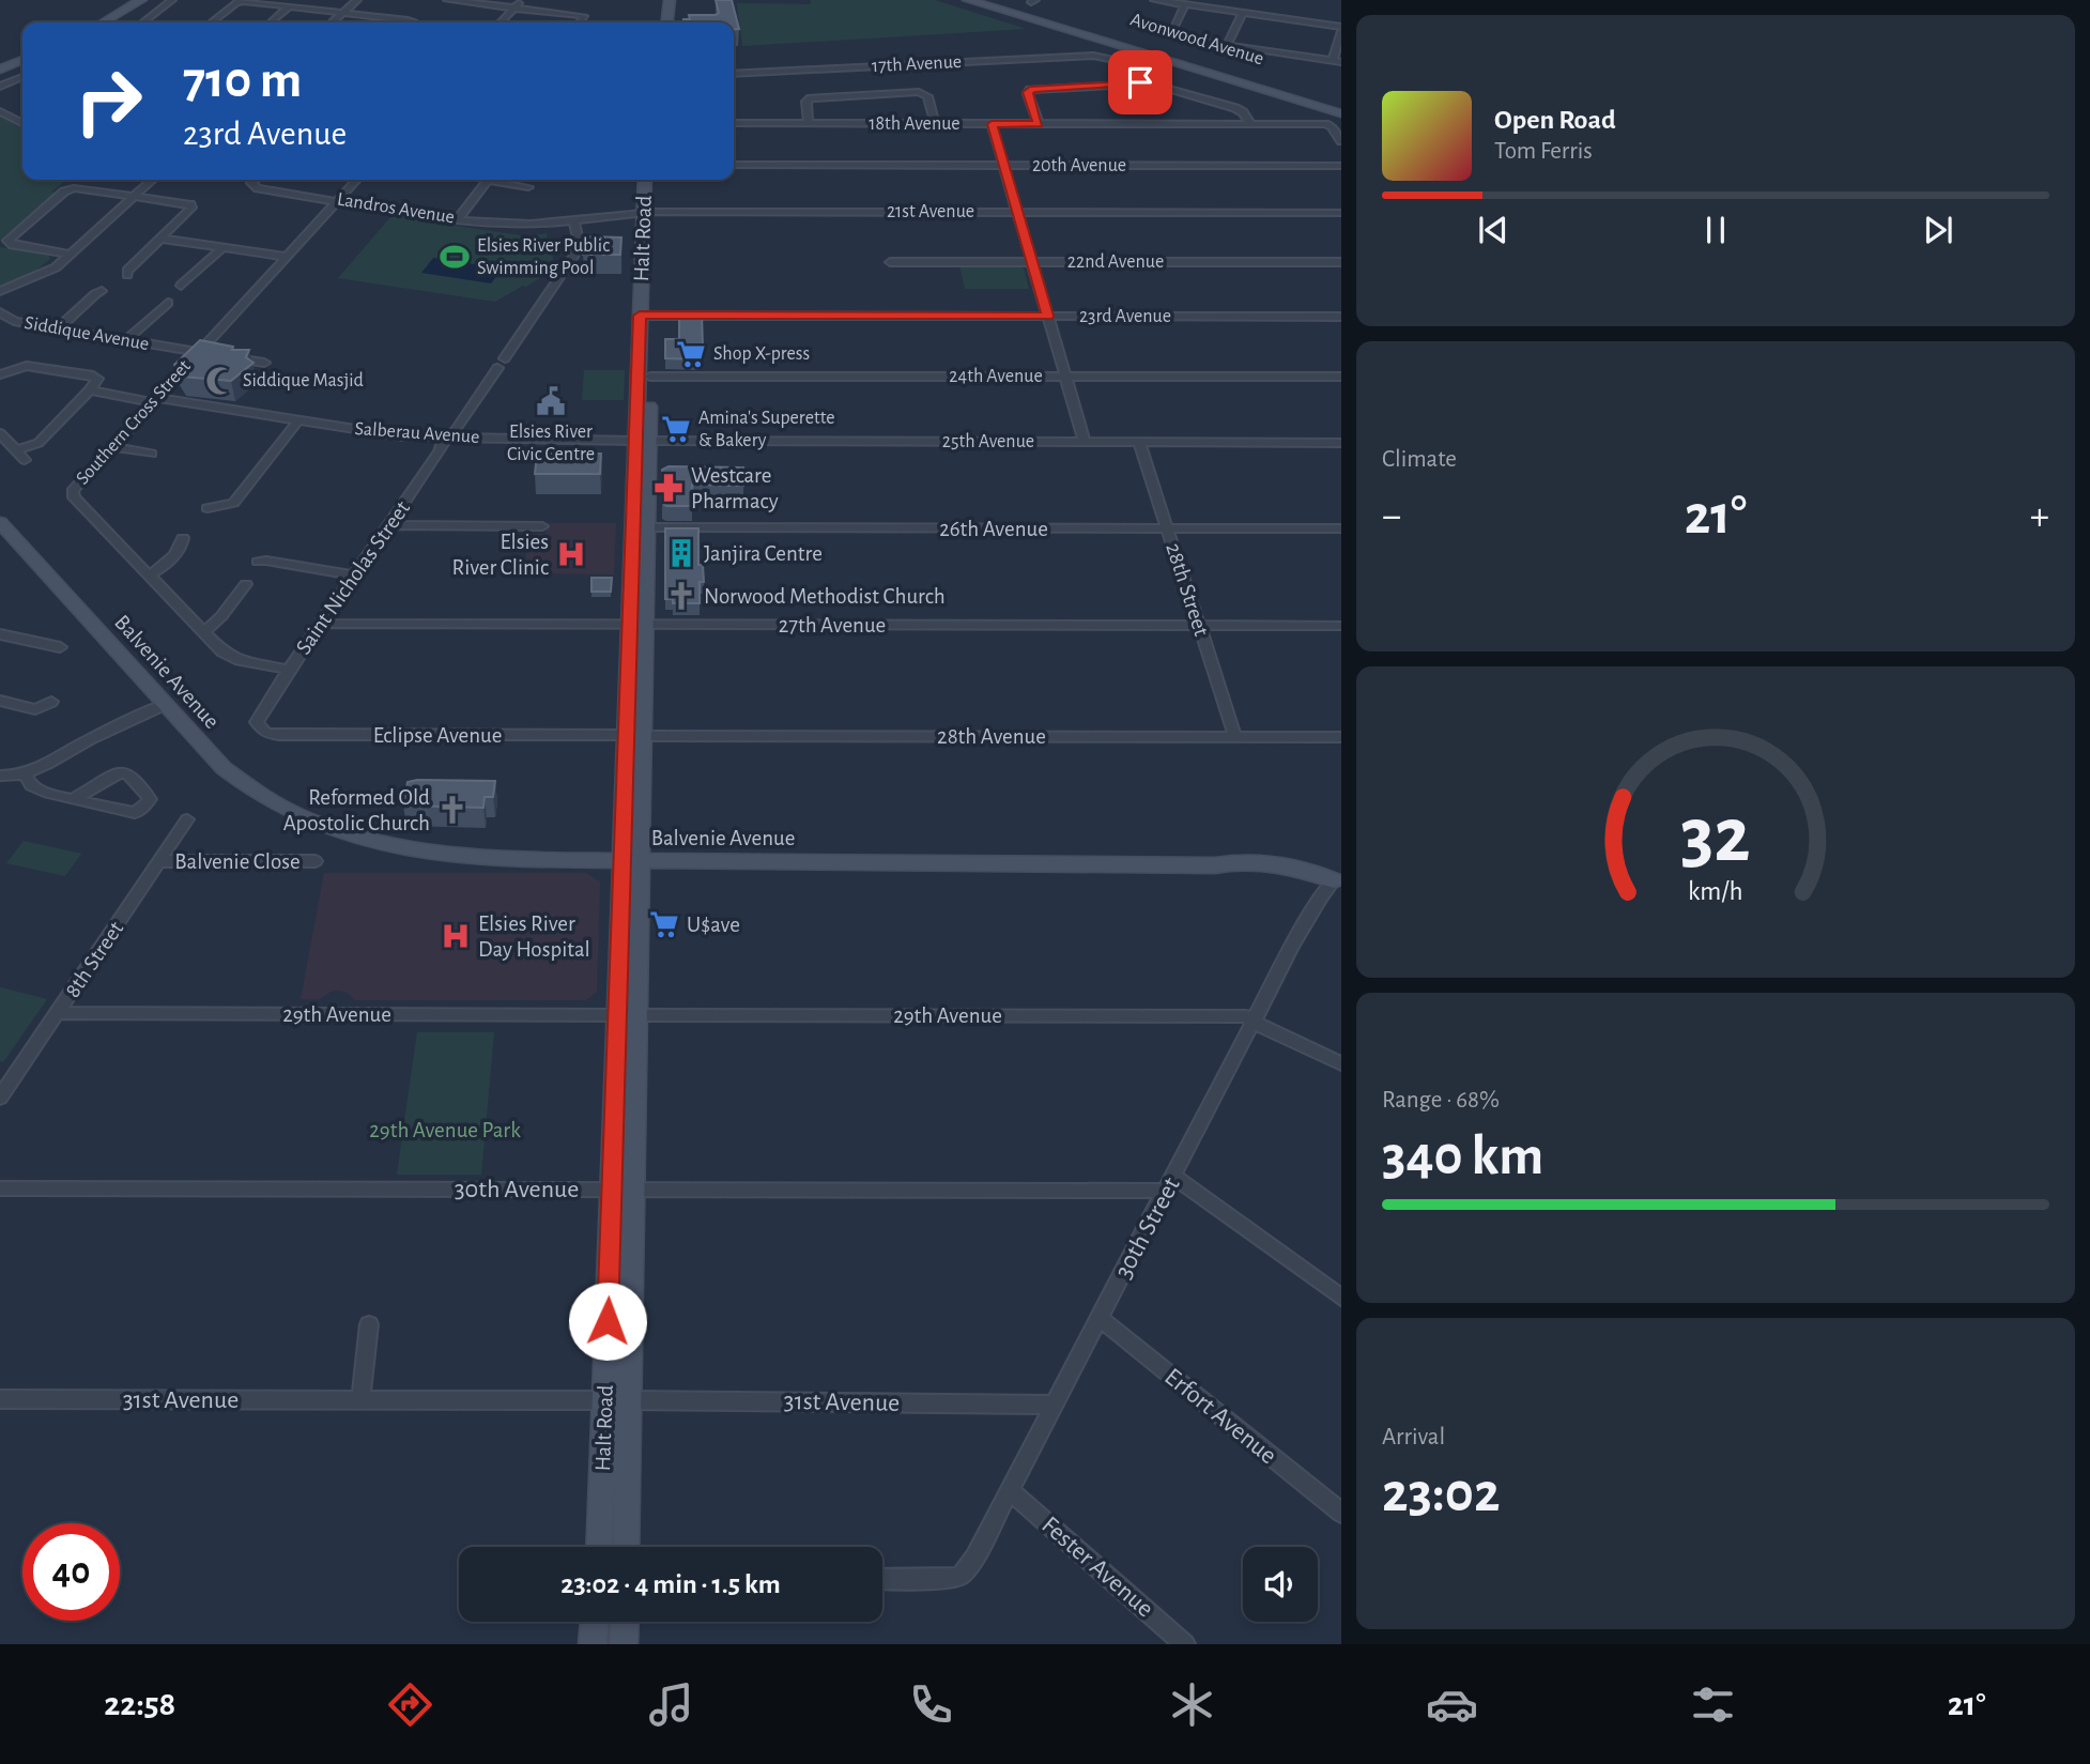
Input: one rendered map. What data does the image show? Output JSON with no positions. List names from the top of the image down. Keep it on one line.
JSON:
{"streets":{"street":["Avonwood Avenue","17th Avenue","18th Avenue","20th Avenue","Landros Avenue","21st Avenue","Halt Road","22nd Avenue","23rd Avenue","Siddique Avenue","24th Avenue","Southern Cross Street","Salberau Avenue","25th Avenue","26th Avenue","Saint Nicholas Street","28th Street","27th Avenue","Balvenie Avenue","Eclipse Avenue","28th Avenue","Balvenie Close","8th Street","29th Avenue","30th Avenue","30th Street","31st Avenue","Erfort Avenue","Fester Avenue"]},"crossings":[["Landros Avenue","21st Avenue"],["Landros Avenue","Halt Road"],["Landros Avenue","Southern Cross Street"],["21st Avenue","Halt Road"],["Halt Road","23rd Avenue"],["Halt Road","24th Avenue"],["Halt Road","Salberau Avenue"],["Halt Road","25th Avenue"],["Halt Road","26th Avenue"],["Halt Road","27th Avenue"],["Halt Road","Balvenie Avenue"],["Halt Road","Eclipse Avenue"],["Halt Road","28th Avenue"],["Halt Road","29th Avenue"],["Halt Road","30th Avenue"],["Halt Road","31st Avenue"],["Siddique Avenue","Southern Cross Street"],["Southern Cross Street","Salberau Avenue"],["Southern Cross Street","Saint Nicholas Street"],["Salberau Avenue","25th Avenue"],["Salberau Avenue","Saint Nicholas Street"],["25th Avenue","28th Street"],["26th Avenue","28th Street"],["Saint Nicholas Street","27th Avenue"],["Saint Nicholas Street","Eclipse Avenue"],["28th Street","27th Avenue"],["28th Street","28th Avenue"],["Balvenie Avenue","30th Street"],["Eclipse Avenue","28th Avenue"],["Balvenie Close","8th Street"],["8th Street","29th Avenue"],["29th Avenue","30th Street"],["30th Avenue","30th Street"],["30th Street","31st Avenue"],["30th Street","Erfort Avenue"],["30th Street","Fester Avenue"]],"parks":["29th Avenue Park"],"places":{"sports":["Elsies River Public Swimming Pool"],"supermarket":["Shop X-press","Amina's Superette & Bakery","U$ave"],"mosque":["Siddique Masjid"],"public building":["Elsies River Civic Centre"],"pharmacy":["Westcare Pharmacy"],"building":["Janjira Centre"],"hospital":["Elsies River Clinic","Elsies River Day Hospital"],"church":["Norwood Methodist Church","Reformed Old Apostolic Church"]},"page":{"turn":["710 m","23rd Avenue"],"song":["Open Road","Tom Ferris"],"tile":["Climate",["Range · 68%","340 km"],["Arrival","23:02"]],"heat":["−","21°","+"],"limit":"40","trip":"23:02 · 4 min · 1.5 km","tabs":["22:58","21°"],"gauge":["32","km/h"]}}
